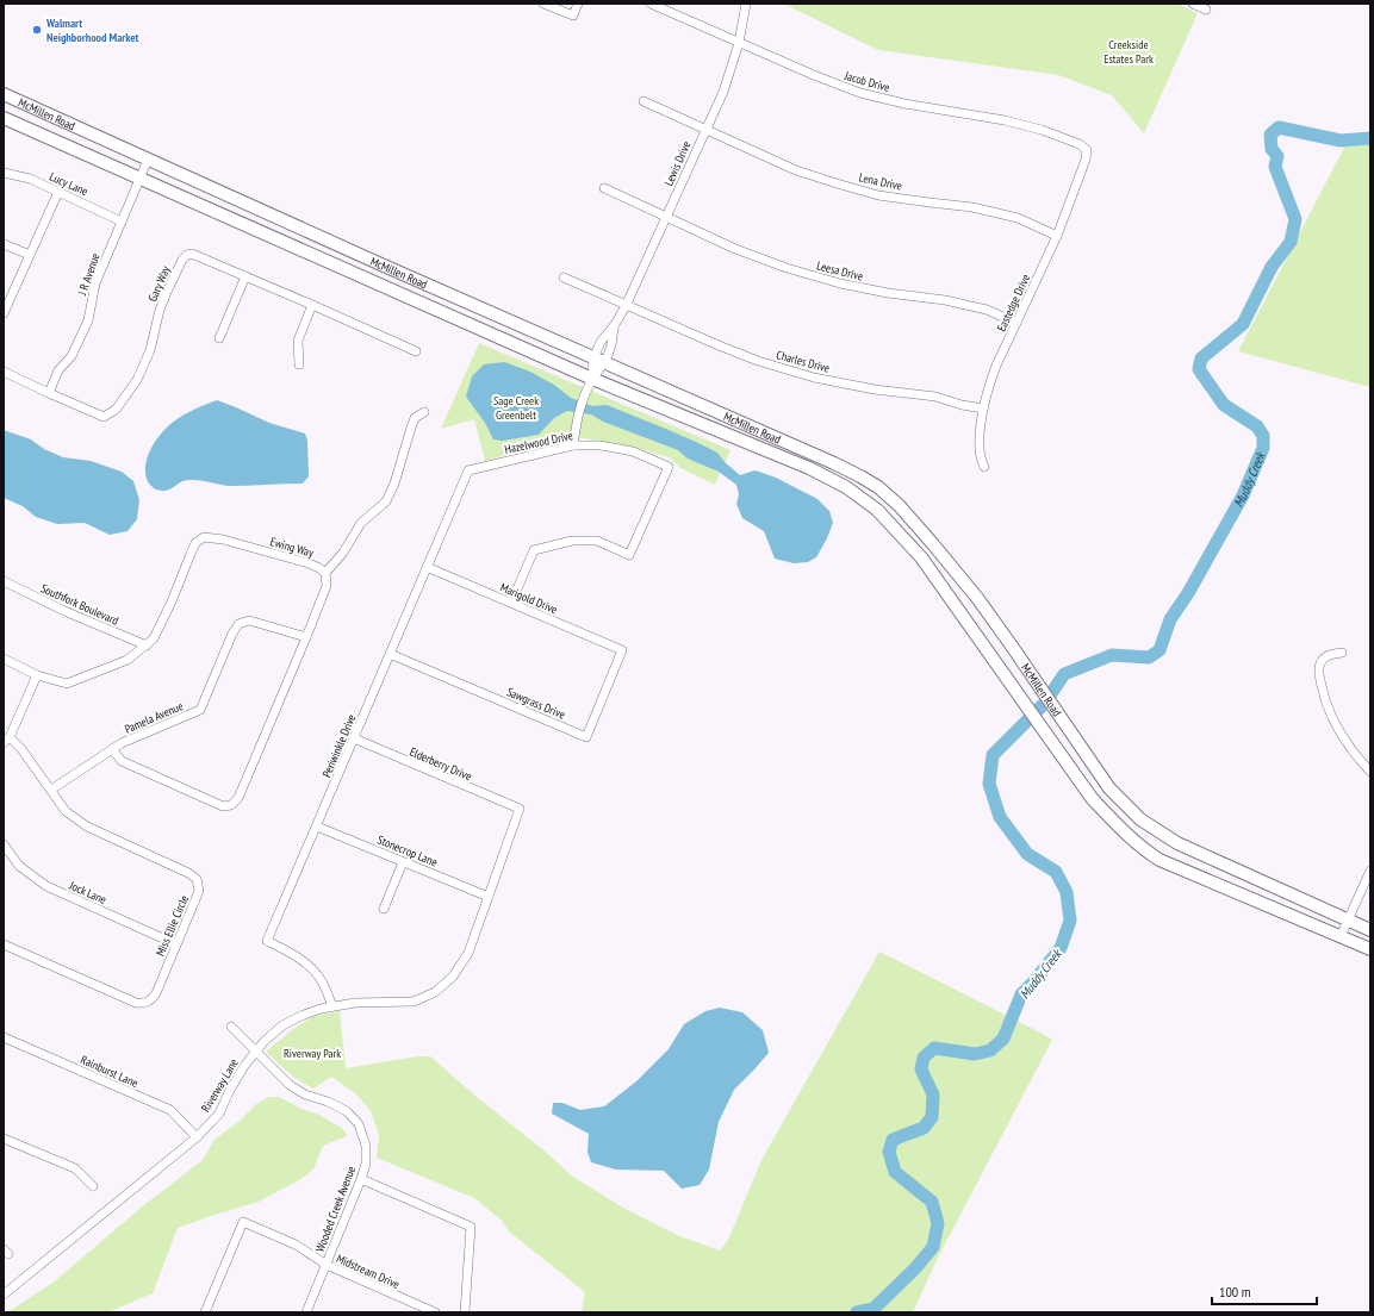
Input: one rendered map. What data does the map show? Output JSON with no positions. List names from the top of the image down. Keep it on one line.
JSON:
{"streets":{"main road":["McMillen Road"],"street":["Jacob Drive","Lewis Drive","Lena Drive","Lucy Lane","Leesa Drive","J R Avenue","Gary Way","Eastedge Drive","Charles Drive","Hazelwood Drive","Ewing Way","Marigold Drive","Southfork Boulevard","Sawgrass Drive","Pamela Avenue","Periwinkle Drive","Elderberry Drive","Stonecrop Lane","Jock Lane","Miss Ellie Circle","Rainburst Lane","Riverway Lane","Wooded Creek Avenue","Midstream Drive"]},"crossings":[["Jacob Drive","Lewis Drive"],["Jacob Drive","Eastedge Drive"],["McMillen Road","Lewis Drive"],["McMillen Road","J R Avenue"],["Lewis Drive","Lena Drive"],["Lewis Drive","Leesa Drive"],["Lewis Drive","Charles Drive"],["Lewis Drive","Hazelwood Drive"],["Lena Drive","Eastedge Drive"],["Lucy Lane","J R Avenue"],["Leesa Drive","Eastedge Drive"],["J R Avenue","Gary Way"],["Eastedge Drive","Charles Drive"],["Hazelwood Drive","Marigold Drive"],["Hazelwood Drive","Periwinkle Drive"],["Ewing Way","Southfork Boulevard"],["Ewing Way","Miss Ellie Circle"],["Marigold Drive","Sawgrass Drive"],["Marigold Drive","Periwinkle Drive"],["Sawgrass Drive","Periwinkle Drive"],["Pamela Avenue","Miss Ellie Circle"],["Periwinkle Drive","Elderberry Drive"],["Periwinkle Drive","Stonecrop Lane"],["Periwinkle Drive","Riverway Lane"],["Elderberry Drive","Riverway Lane"],["Stonecrop Lane","Riverway Lane"],["Jock Lane","Miss Ellie Circle"],["Rainburst Lane","Riverway Lane"],["Riverway Lane","Wooded Creek Avenue"],["Wooded Creek Avenue","Midstream Drive"]],"water":["Muddy Creek"],"parks":["Creekside Estates Park","Sage Creek Greenbelt","Riverway Park"],"places":["Walmart Neighborhood Market"],"scale_bar":"100 m"}
